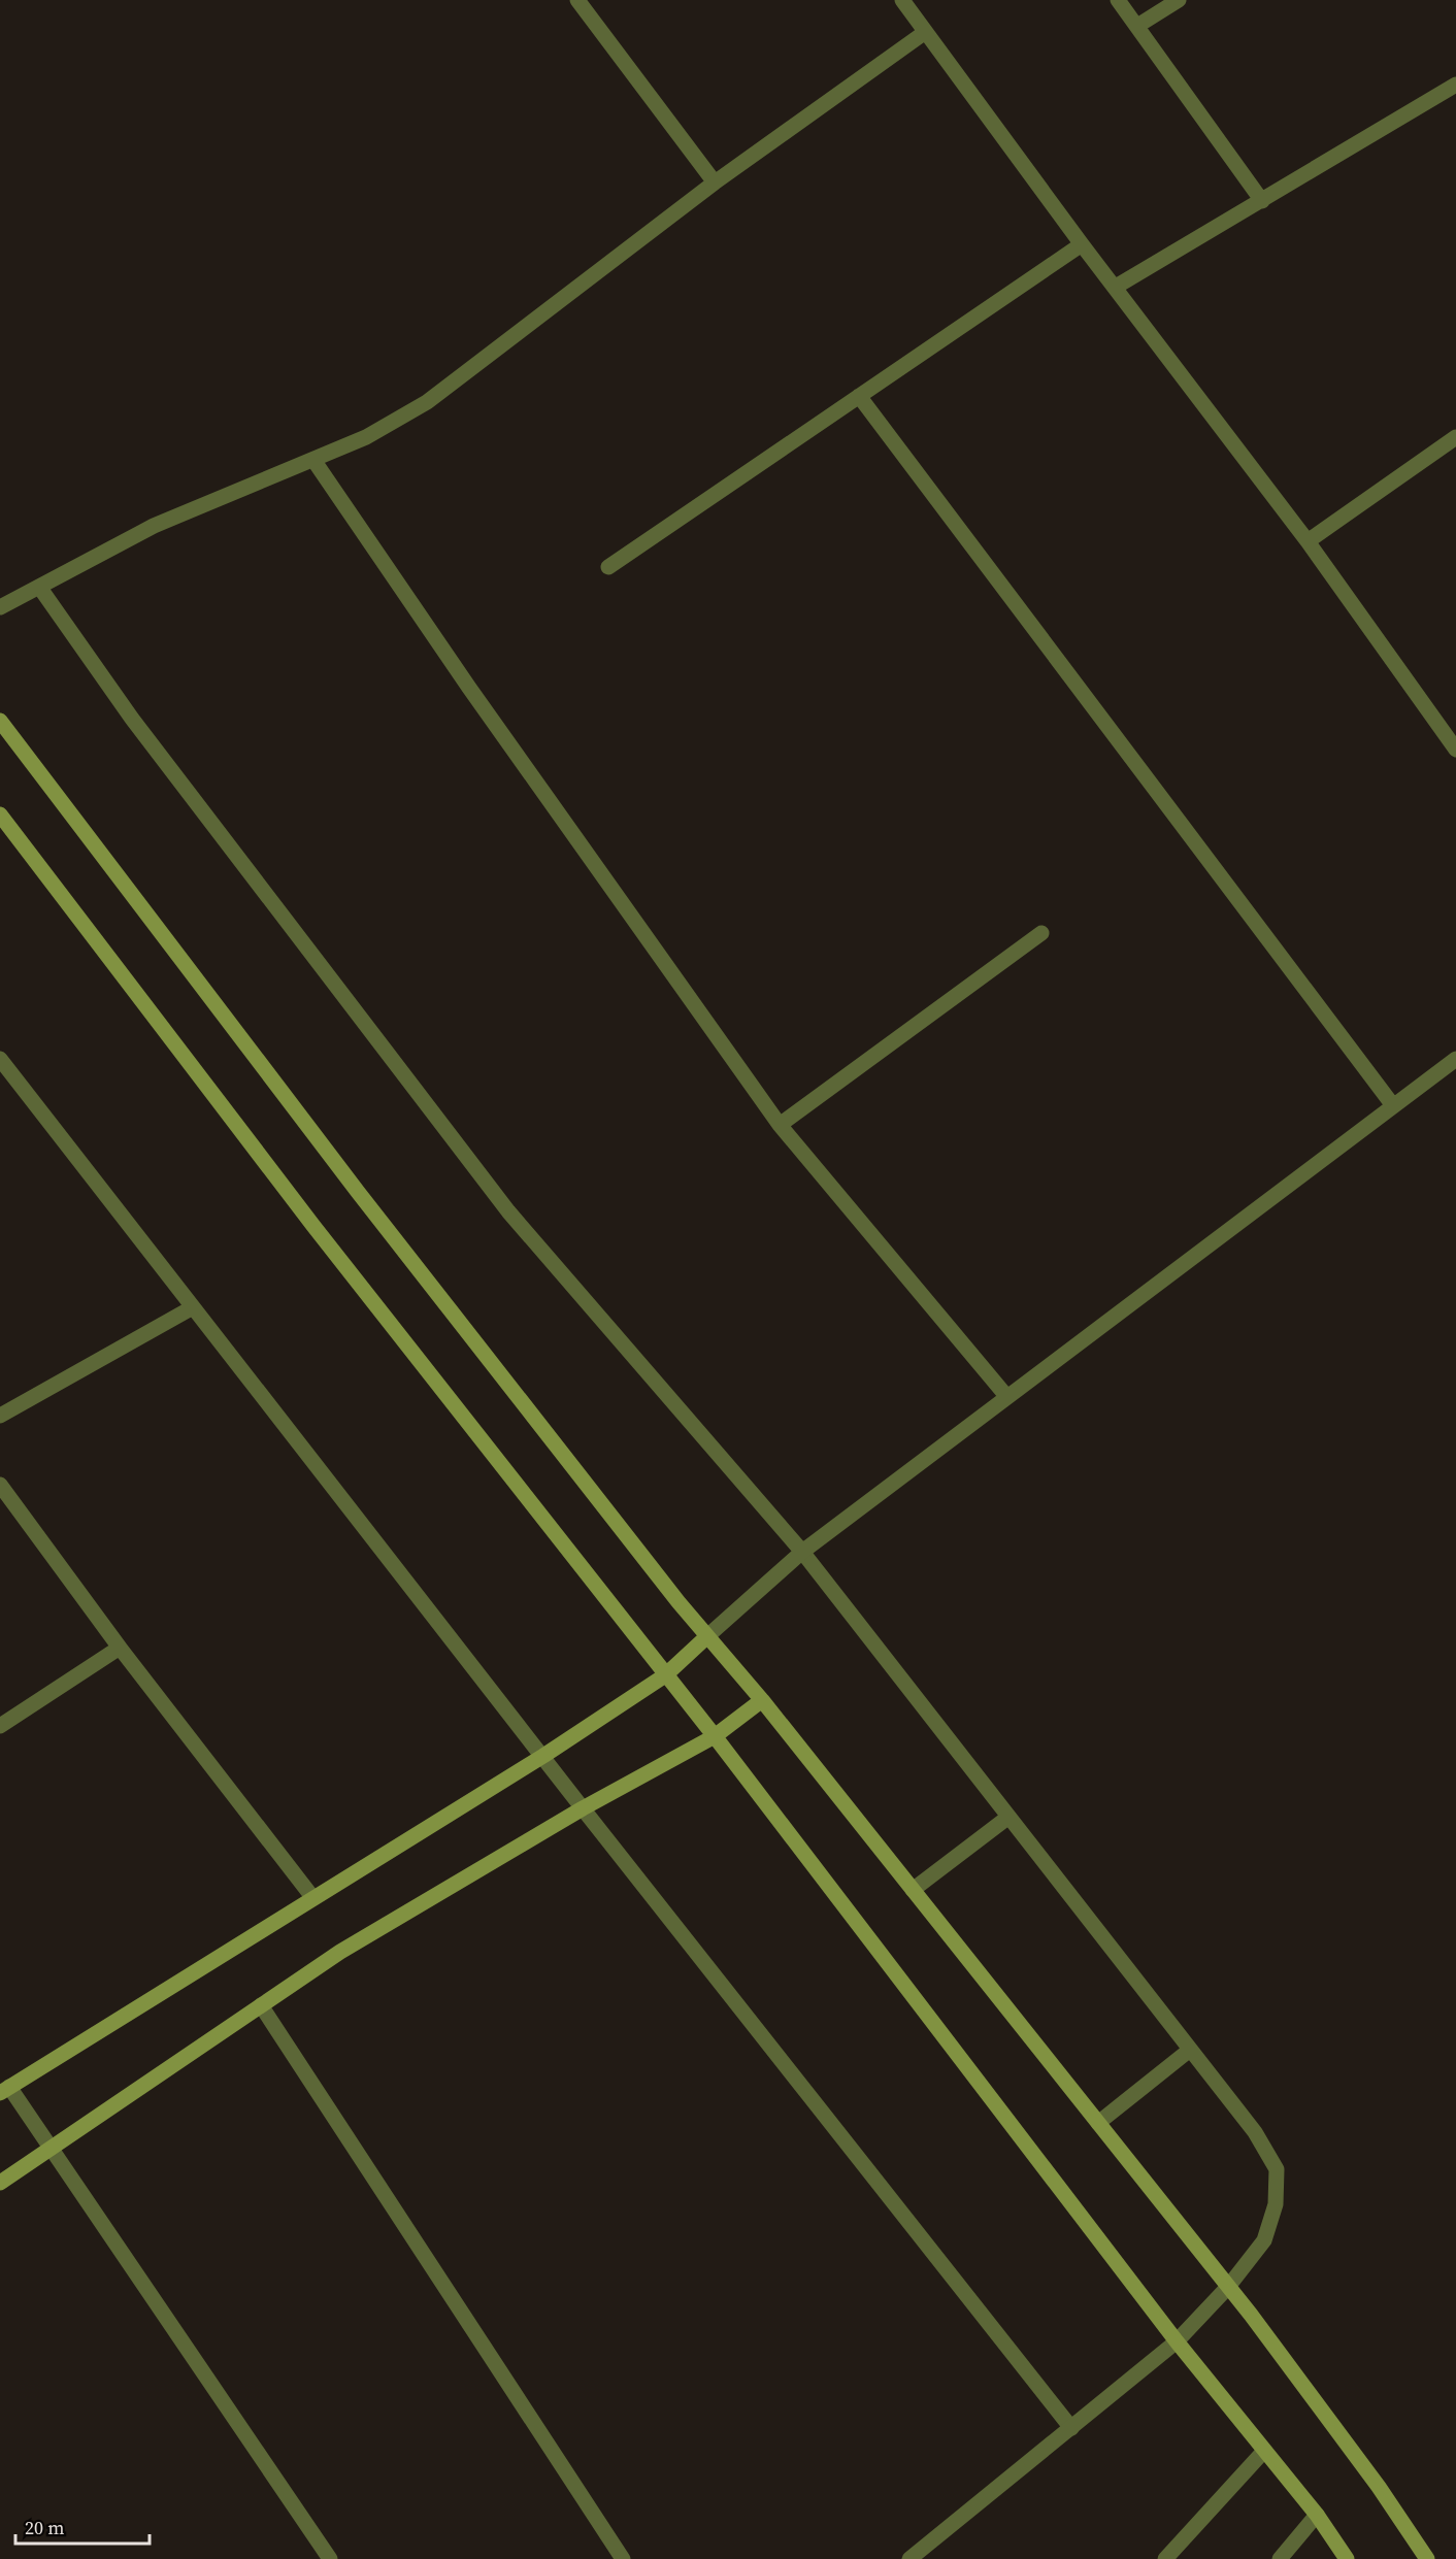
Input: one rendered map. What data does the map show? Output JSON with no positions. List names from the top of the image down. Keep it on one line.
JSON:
{"scale_bar":"20 m"}
